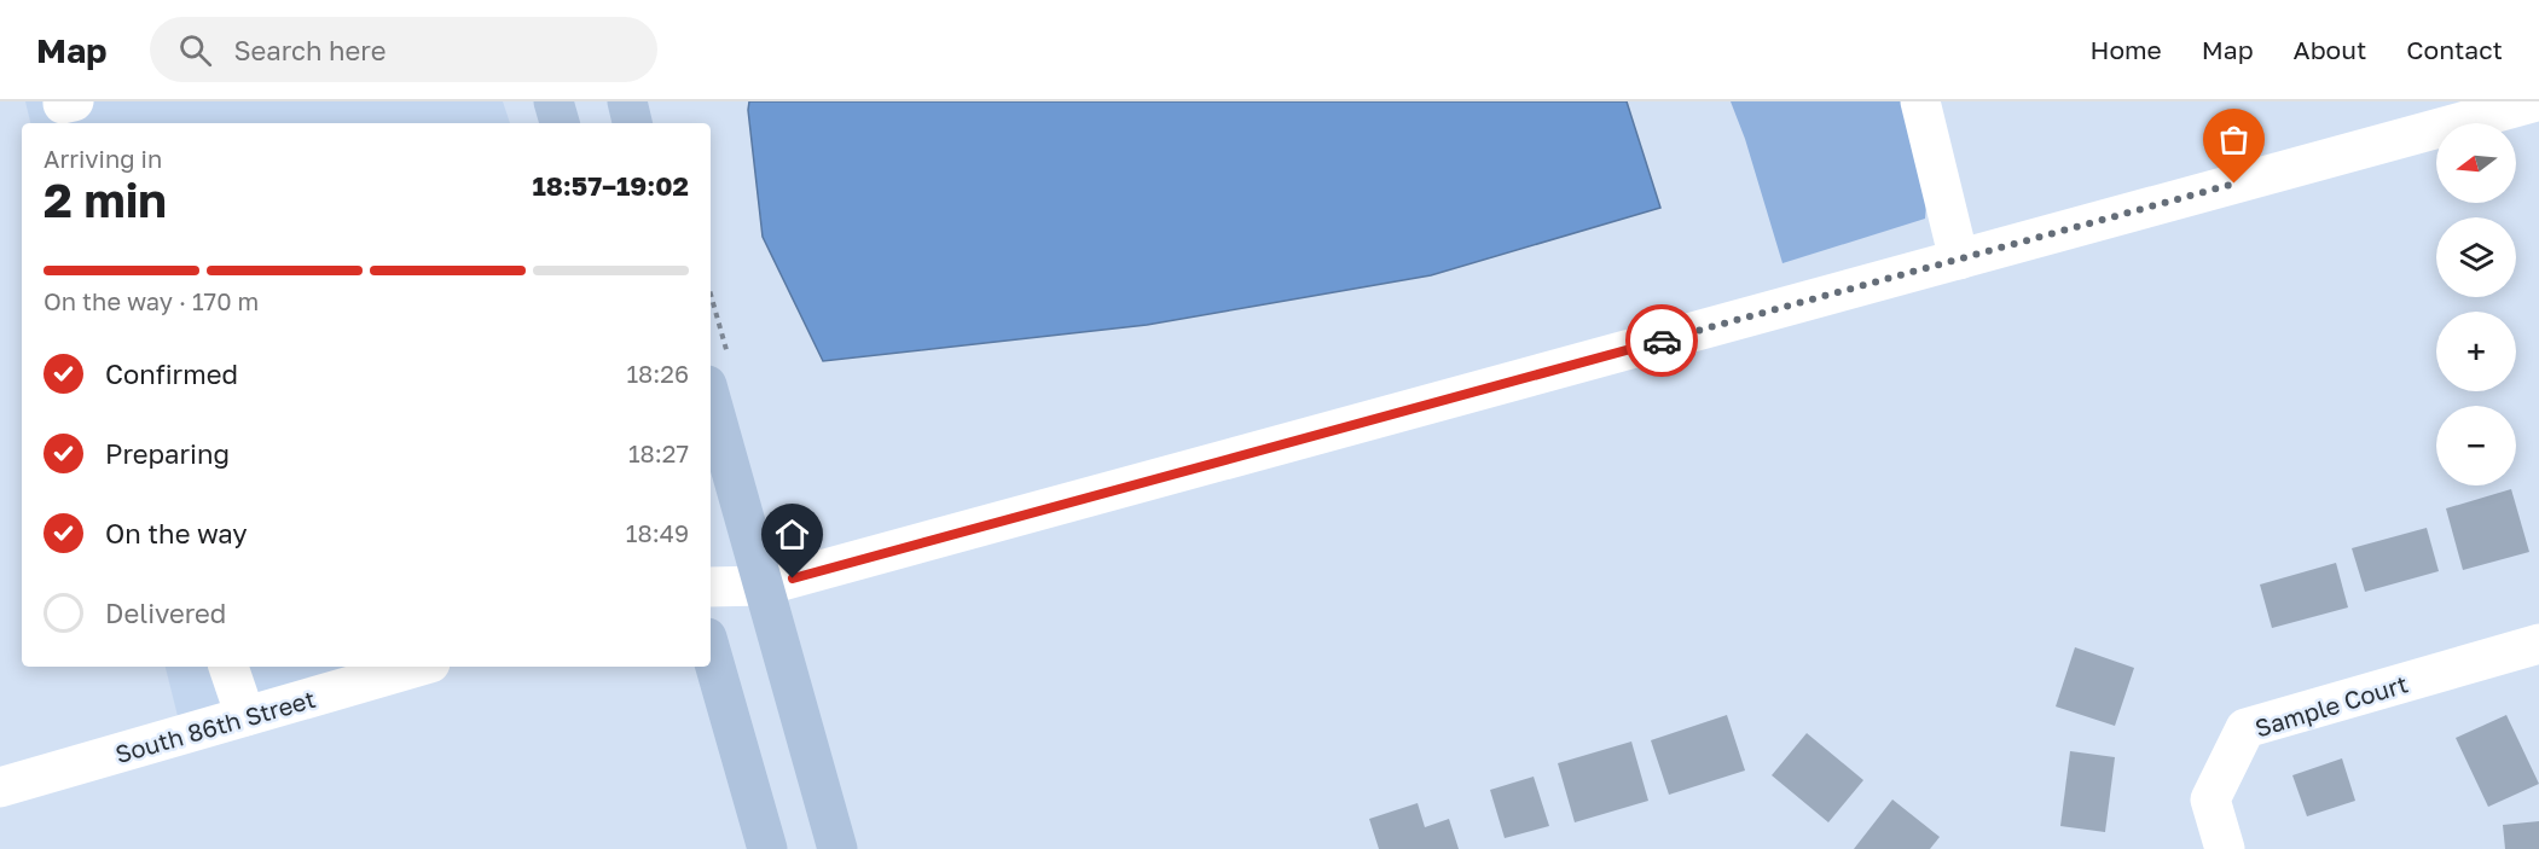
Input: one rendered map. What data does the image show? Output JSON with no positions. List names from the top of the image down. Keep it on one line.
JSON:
{"streets":{"street":["Sample Court","South 86th Street"]},"north":"left","page":{"header":"Map","search":"Search here","nav":["Home","Map","About","Contact"],"map_buttons":["+","−"],"heading":["2 min","Arriving in","18:57–19:02"],"bar":"On the way · 170 m","list":[["Confirmed","18:26"],["Preparing","18:27"],["On the way","18:49"],"Delivered"]}}
